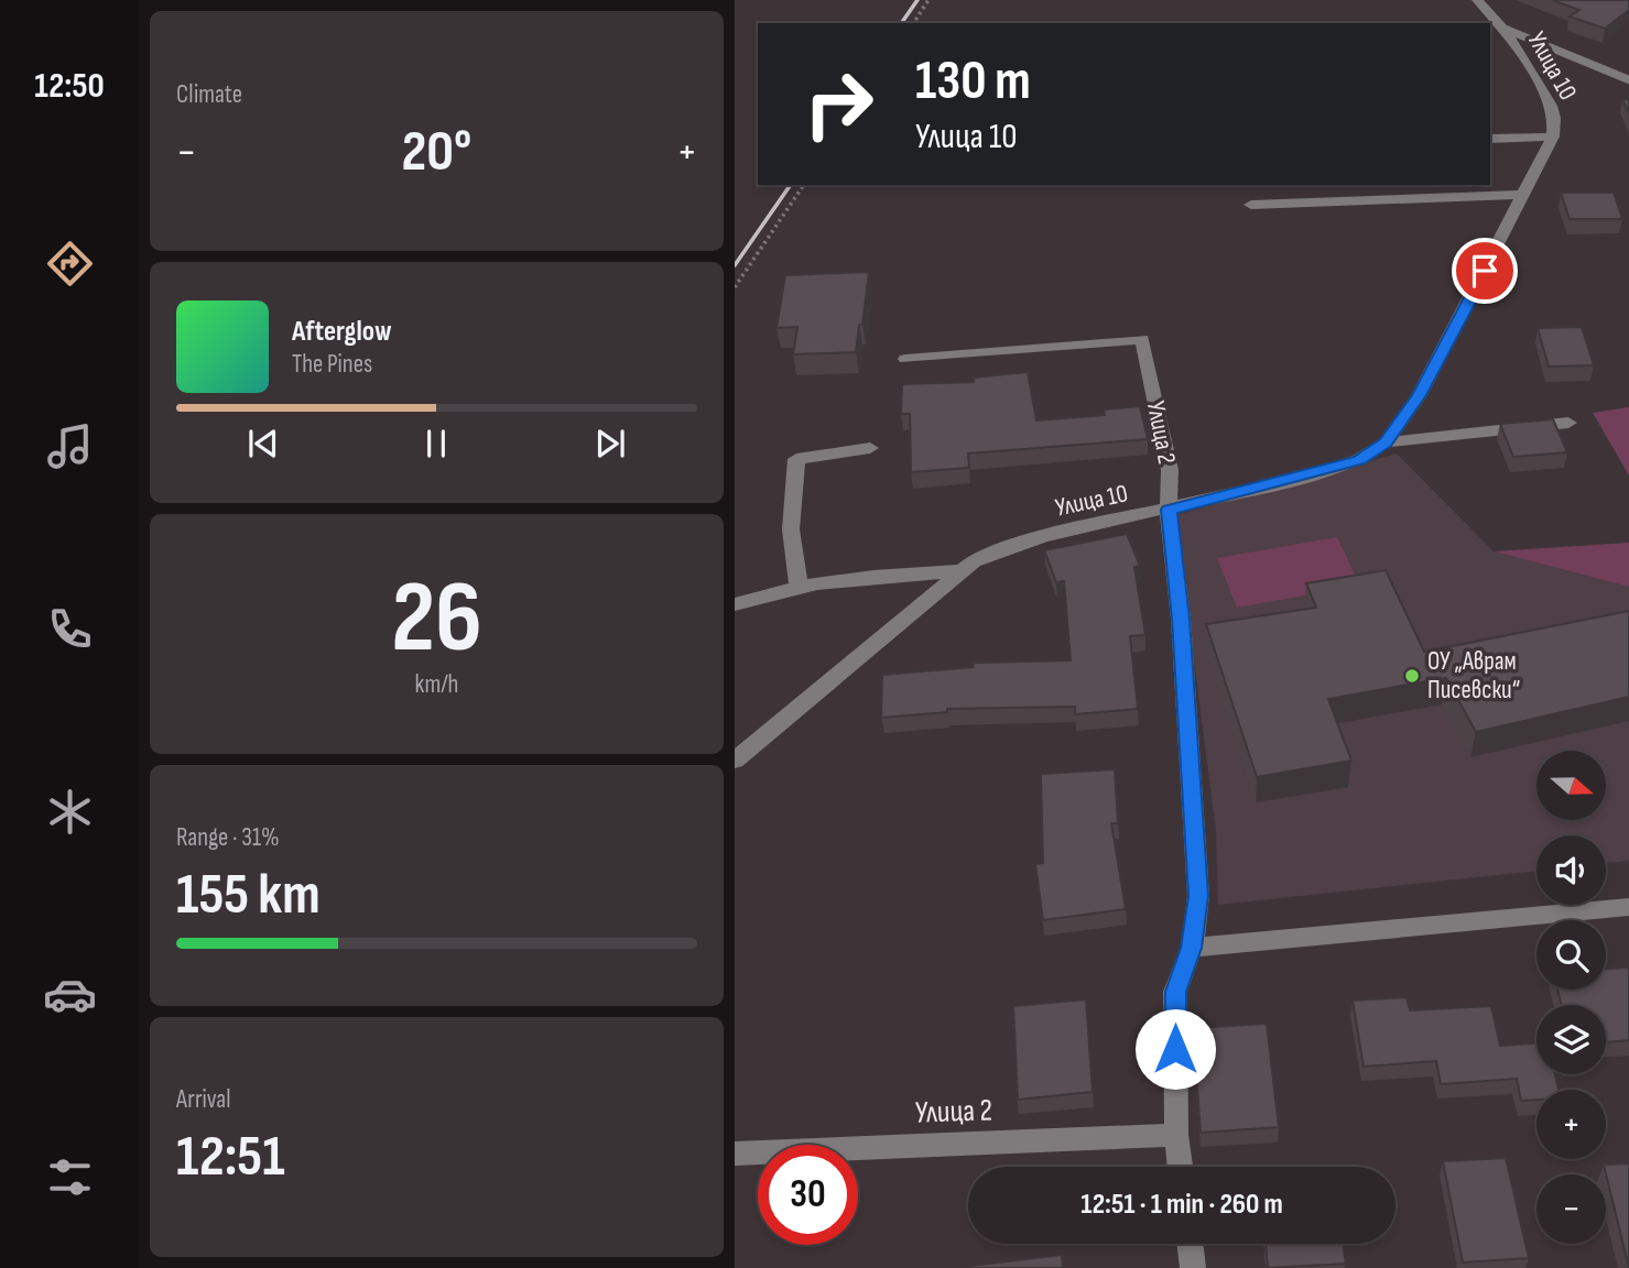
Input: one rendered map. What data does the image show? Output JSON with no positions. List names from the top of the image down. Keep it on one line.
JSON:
{"streets":{"street":["Улица 10","Улица 2"]},"crossings":[["Улица 10","Улица 2"]],"places":["ОУ „Аврам Писевски“"],"north":"right","page":{"tabs":"12:50","tile":["Climate",["26","km/h"],["Range · 31%","155 km"],["Arrival","12:51"]],"turn":["130 m","Улица 10"],"heat":["−","20°","+"],"song":["Afterglow","The Pines"],"map_buttons":["+","−"],"limit":"30","trip":"12:51 · 1 min · 260 m"}}
